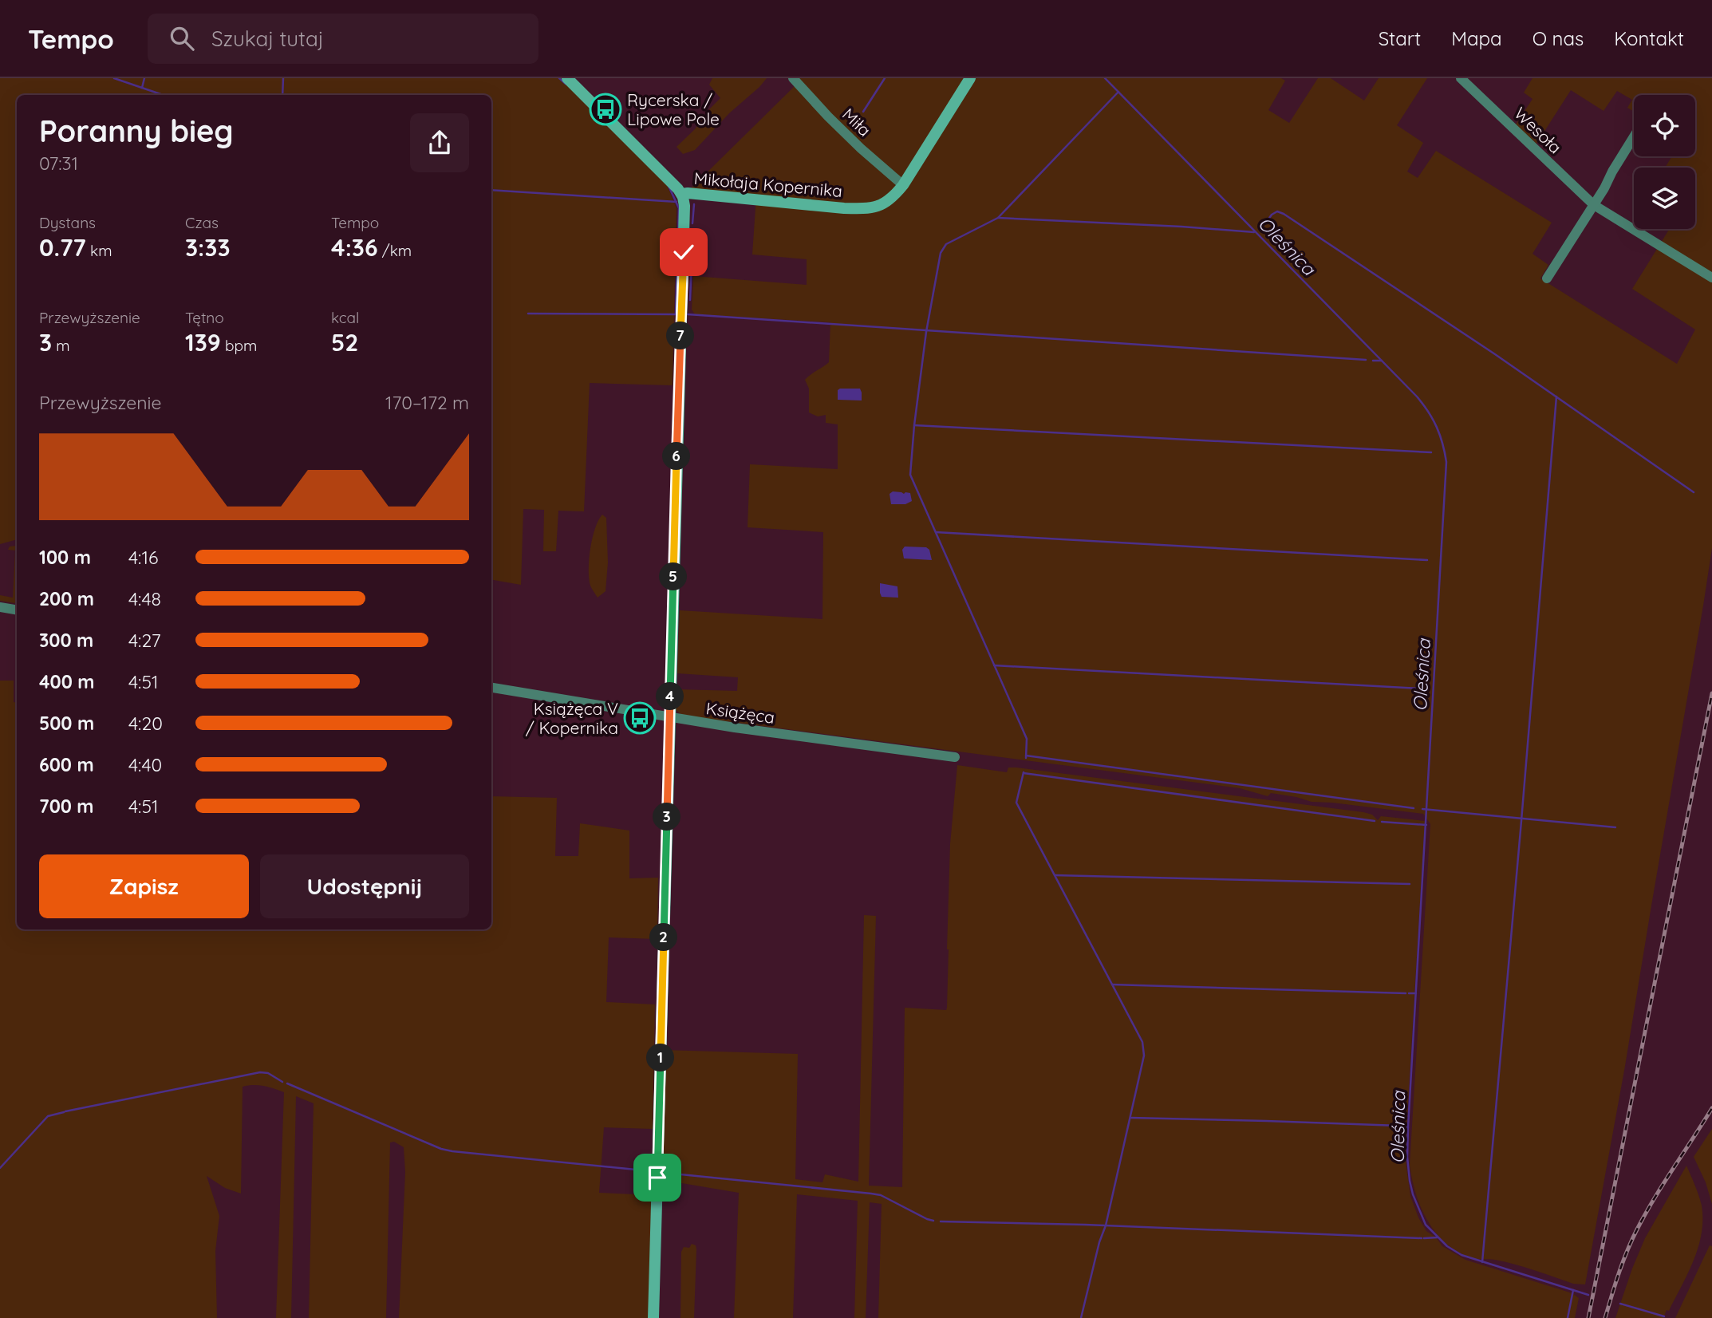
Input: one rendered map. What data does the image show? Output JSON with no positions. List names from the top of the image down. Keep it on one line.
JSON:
{"streets":{"street":["Miła","Wesoła","Mikołaja Kopernika","Książęca"]},"crossings":[["Miła","Mikołaja Kopernika"],["Mikołaja Kopernika","Książęca"]],"water":["Oleśnica"],"places":{"bus stop":["Rycerska / Lipowe Pole","Książęca V / Kopernika"]},"page":{"header":"Tempo","search":"Szukaj tutaj","nav":["Start","Mapa","O nas","Kontakt"],"heading":["Poranny bieg","07:31"],"stats":[["Dystans","0.77 km"],["Czas","3:33"],["Tempo","4:36 /km"],["Przewyższenie","3 m"],["Tętno","139 bpm"],["kcal","52"]],"pins":["7","6","5","4","3","2","1"],"chart":["Przewyższenie","170–172 m"],"list":[{"name":"100 m","note":"4:16"},{"name":"200 m","note":"4:48"},{"name":"300 m","note":"4:27"},{"name":"400 m","note":"4:51"},{"name":"500 m","note":"4:20"},{"name":"600 m","note":"4:40"},{"name":"700 m","note":"4:51"}],"buttons":["Zapisz","Udostępnij"]}}
